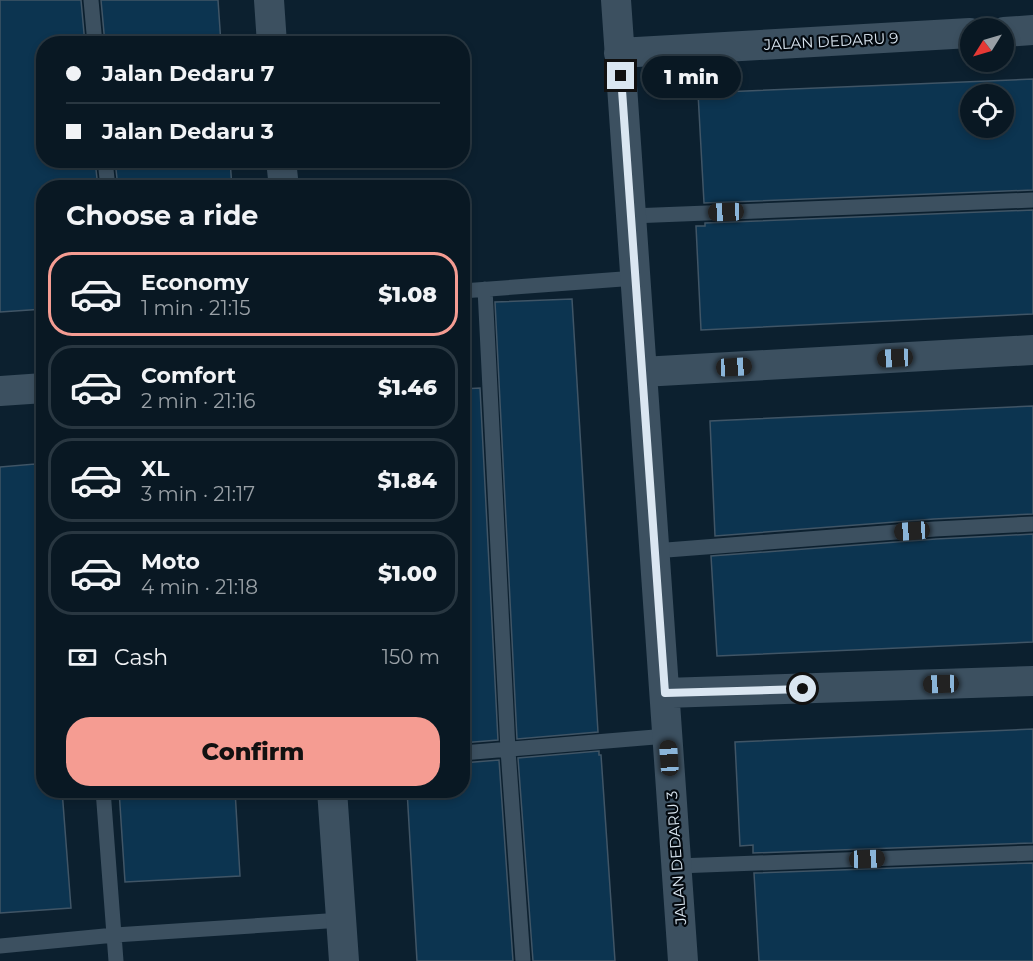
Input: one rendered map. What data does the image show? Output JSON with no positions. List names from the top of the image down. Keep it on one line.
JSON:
{"streets":{"street":["JALAN DEDARU 9","JALAN DEDARU 3"]},"crossings":[["JALAN DEDARU 9","JALAN DEDARU 3"]],"north":"bottom left","page":{"banner":["Jalan Dedaru 7","Jalan Dedaru 3"],"bubble":"1 min","heading":"Choose a ride","list":[{"name":"Economy","note":"1 min · 21:15","value":"$1.08"},{"name":"Comfort","note":"2 min · 21:16","value":"$1.46"},{"name":"XL","note":"3 min · 21:17","value":"$1.84"},{"name":"Moto","note":"4 min · 21:18","value":"$1.00"}],"pay":["Cash","150 m"],"buttons":"Confirm"}}
